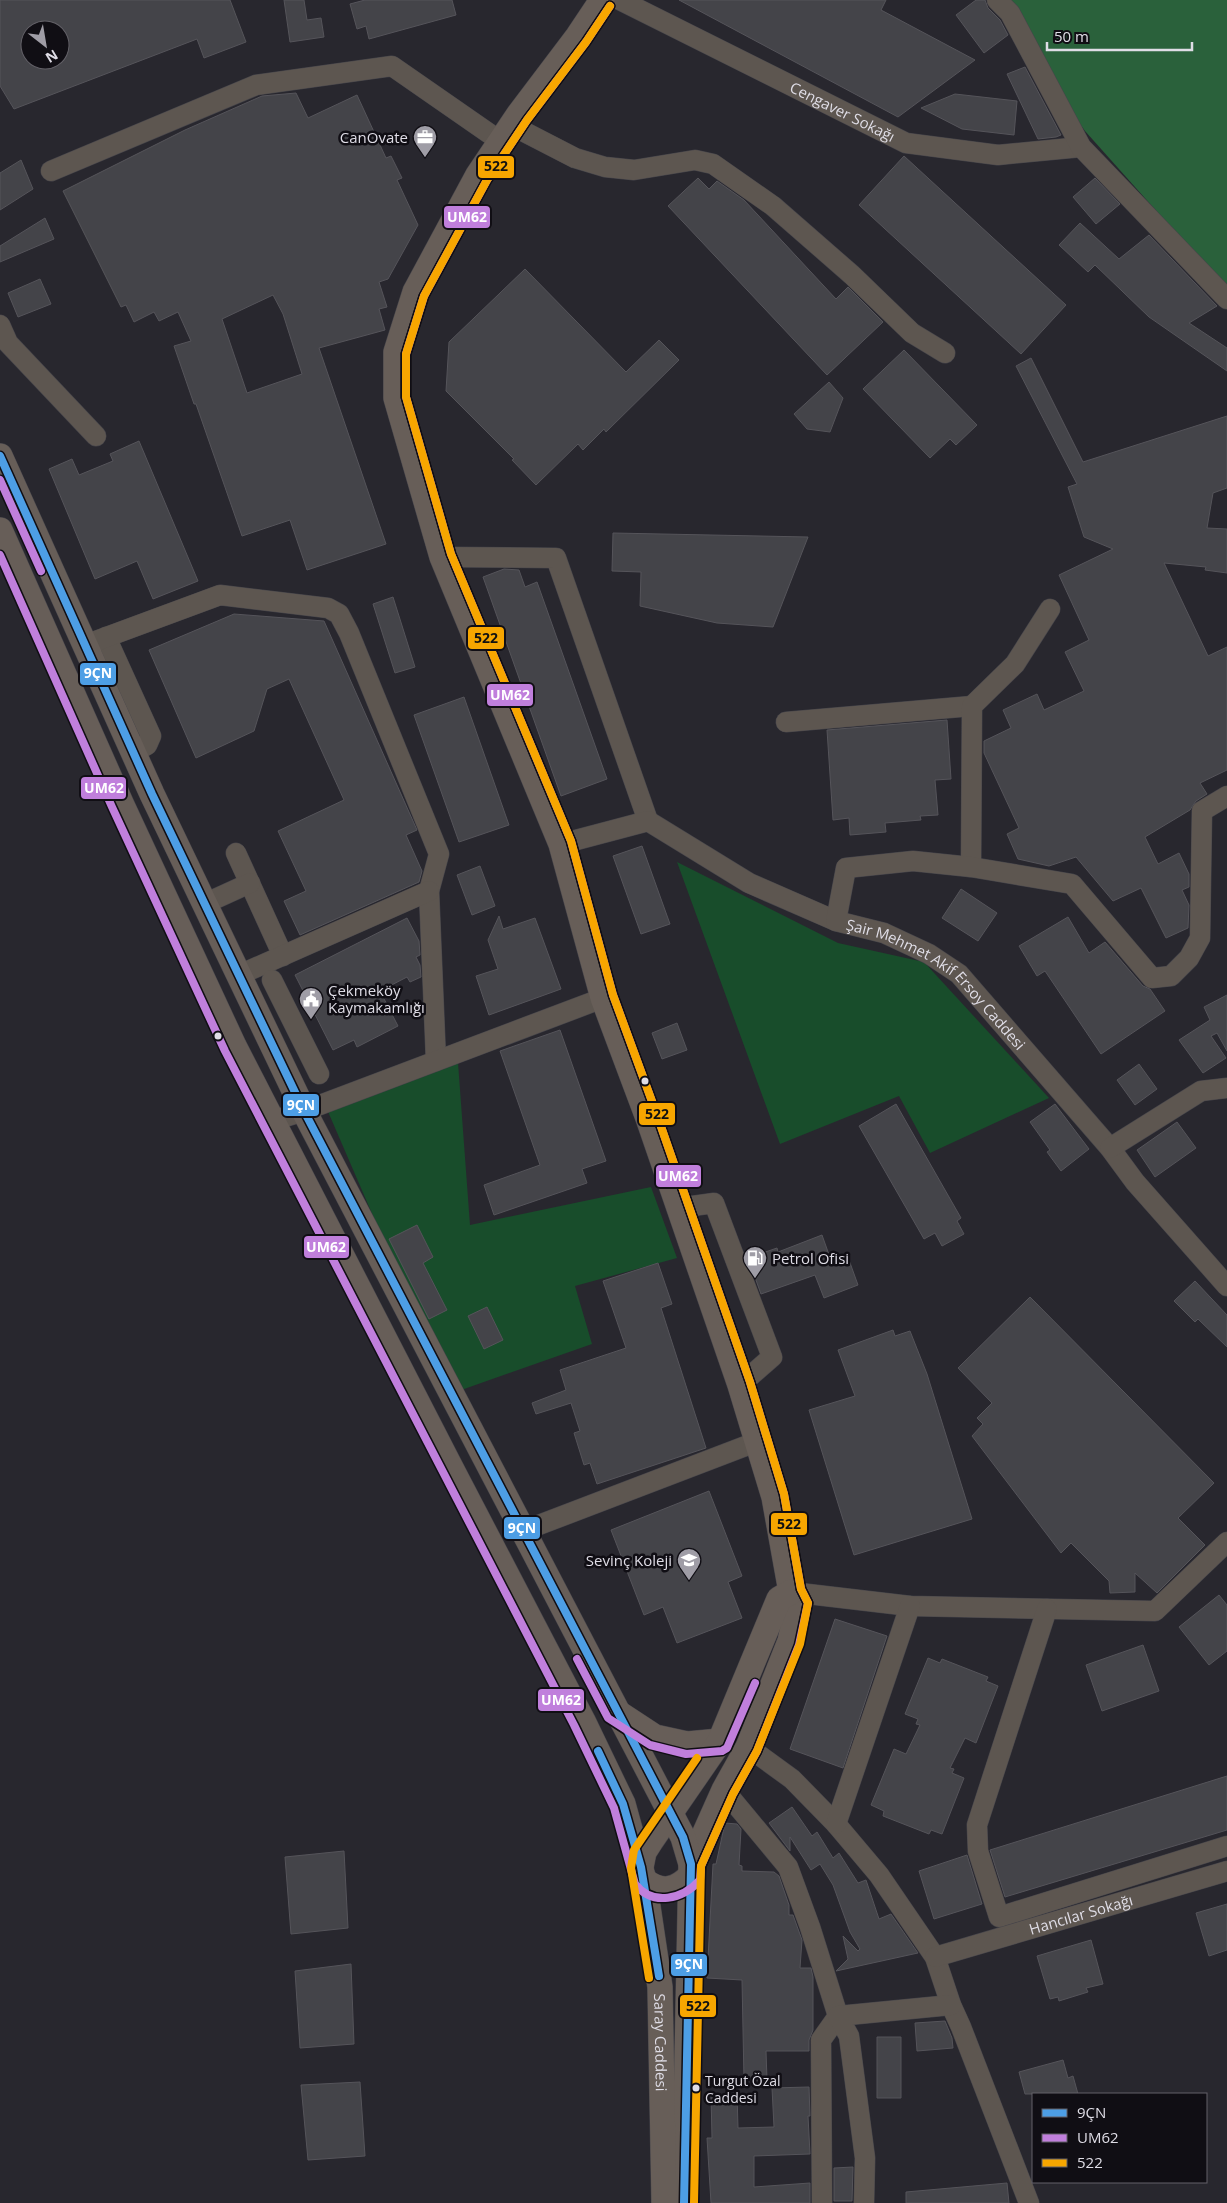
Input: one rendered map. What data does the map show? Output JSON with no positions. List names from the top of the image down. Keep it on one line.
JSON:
{"streets":{"main road":["Saray Caddesi"],"street":["Cengaver Sokağı","Şair Mehmet Akif Ersoy Caddesi","Hancılar Sokağı"]},"places":{"office":["CanOvate"],"public building":["Çekmeköy Kaymakamlığı"],"fuel station":["Petrol Ofisi"],"school or university":["Sevinç Koleji"],"other":["Turgut Özal Caddesi"]},"lines":["transit line UM62","transit line 522","transit line 9ÇN"],"legend":["9ÇN","UM62","522"],"scale_bar":"50 m","north":"bottom right"}
